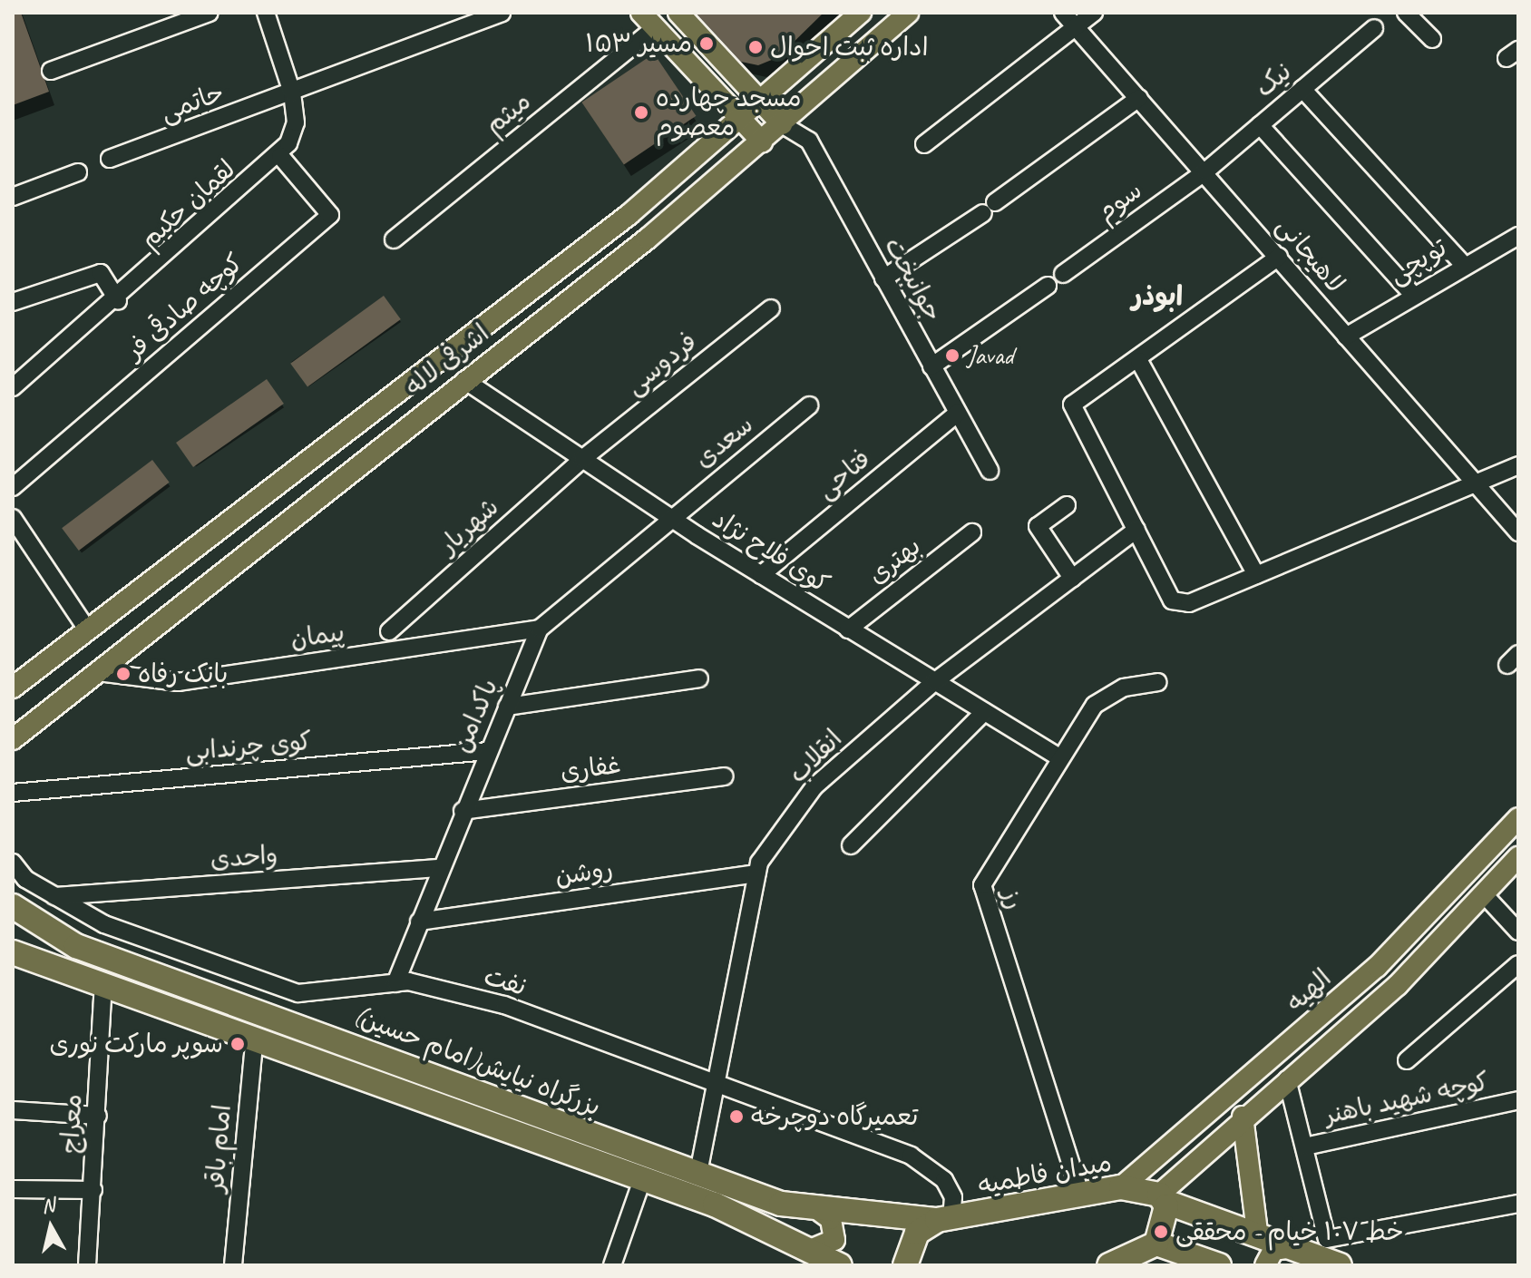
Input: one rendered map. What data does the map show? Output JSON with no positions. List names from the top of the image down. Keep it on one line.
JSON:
{"streets":{"highway":["بزرگراه نیایش(امام حسین)","میدان فاطمیه"],"main road":["اشرفی لاله","الهیه"],"street":["نیک","حاتمی","میثم","سوم","لقمان حکیم","لاهیجانی","توپچی","جوانبخت","کوچه صادقی فر","فردوسی","سعدی","فتاحی","شهریار","کوی فلاح نژاد","بهتری","پیمان","پاکدامن","کوی چرندابی","انقلاب","غفاری","واحدی","روشن","رز","نفت","کوچه شهید باهنر","معراج","امام باقر"]},"crossings":[["نیک","سوم"],["نیک","لاهیجانی"],["حاتمی","لقمان حکیم"],["سوم","لاهیجانی"],["لقمان حکیم","کوچه صادقی فر"],["لاهیجانی","توپچی"],["جوانبخت","اشرفی لاله"],["جوانبخت","فتاحی"],["اشرفی لاله","کوی فلاح نژاد"],["اشرفی لاله","پیمان"],["فردوسی","شهریار"],["فردوسی","کوی فلاح نژاد"],["سعدی","کوی فلاح نژاد"],["سعدی","پاکدامن"],["فتاحی","کوی فلاح نژاد"],["شهریار","کوی فلاح نژاد"],["کوی فلاح نژاد","بهتری"],["کوی فلاح نژاد","پاکدامن"],["کوی فلاح نژاد","انقلاب"],["کوی فلاح نژاد","رز"],["پیمان","پاکدامن"],["پاکدامن","کوی چرندابی"],["پاکدامن","غفاری"],["پاکدامن","واحدی"],["پاکدامن","روشن"],["پاکدامن","نفت"],["انقلاب","روشن"],["انقلاب","نفت"],["انقلاب","بزرگراه نیایش(امام حسین)"],["واحدی","نفت"],["رز","میدان فاطمیه"],["نفت","بزرگراه نیایش(امام حسین)"],["نفت","میدان فاطمیه"],["الهیه","میدان فاطمیه"],["بزرگراه نیایش(امام حسین)","میدان فاطمیه"]],"districts":["ابوذر"],"places":["مسیر ۱۵۳","اداره ثبت احوال","مسجد چهارده معصوم","Javad","بانک رفاه","سوپر مارکت نوری","تعمیرگاه دوچرخه","خط ۱۰۷ خیام - محققی"],"north":"top"}
